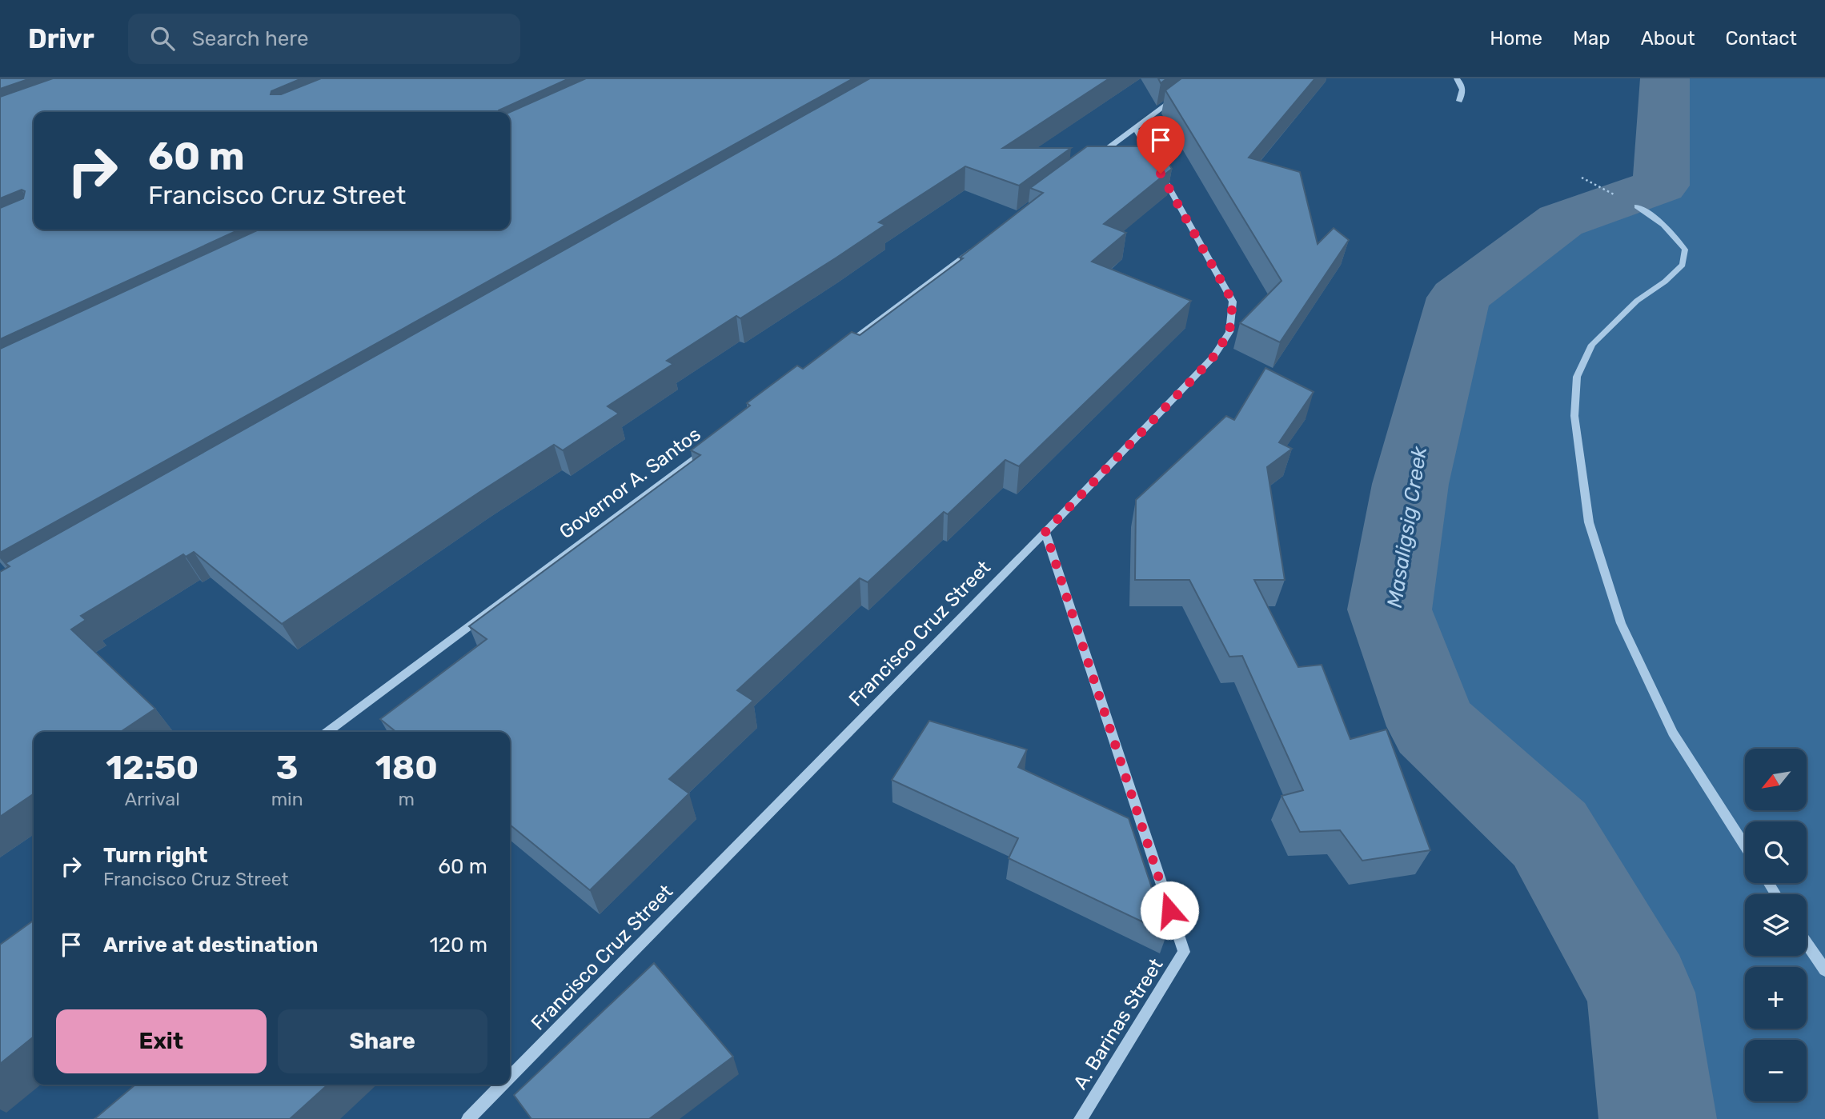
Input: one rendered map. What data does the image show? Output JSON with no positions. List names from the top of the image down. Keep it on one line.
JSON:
{"streets":{"street":["Governor A. Santos","Francisco Cruz Street","A. Barinas Street"]},"crossings":[["Francisco Cruz Street","A. Barinas Street"]],"water":["Masaligsig Creek"],"north":"bottom left","page":{"header":"Drivr","search":"Search here","nav":["Home","Map","About","Contact"],"turn":["60 m","Francisco Cruz Street"],"eta":["12:50","Arrival","3","min","180","m"],"map_buttons":["+","−"],"list":[{"name":"Turn right","note":"Francisco Cruz Street","value":"60 m"},{"name":"Arrive at destination","value":"120 m"}],"buttons":["Exit","Share"]}}
